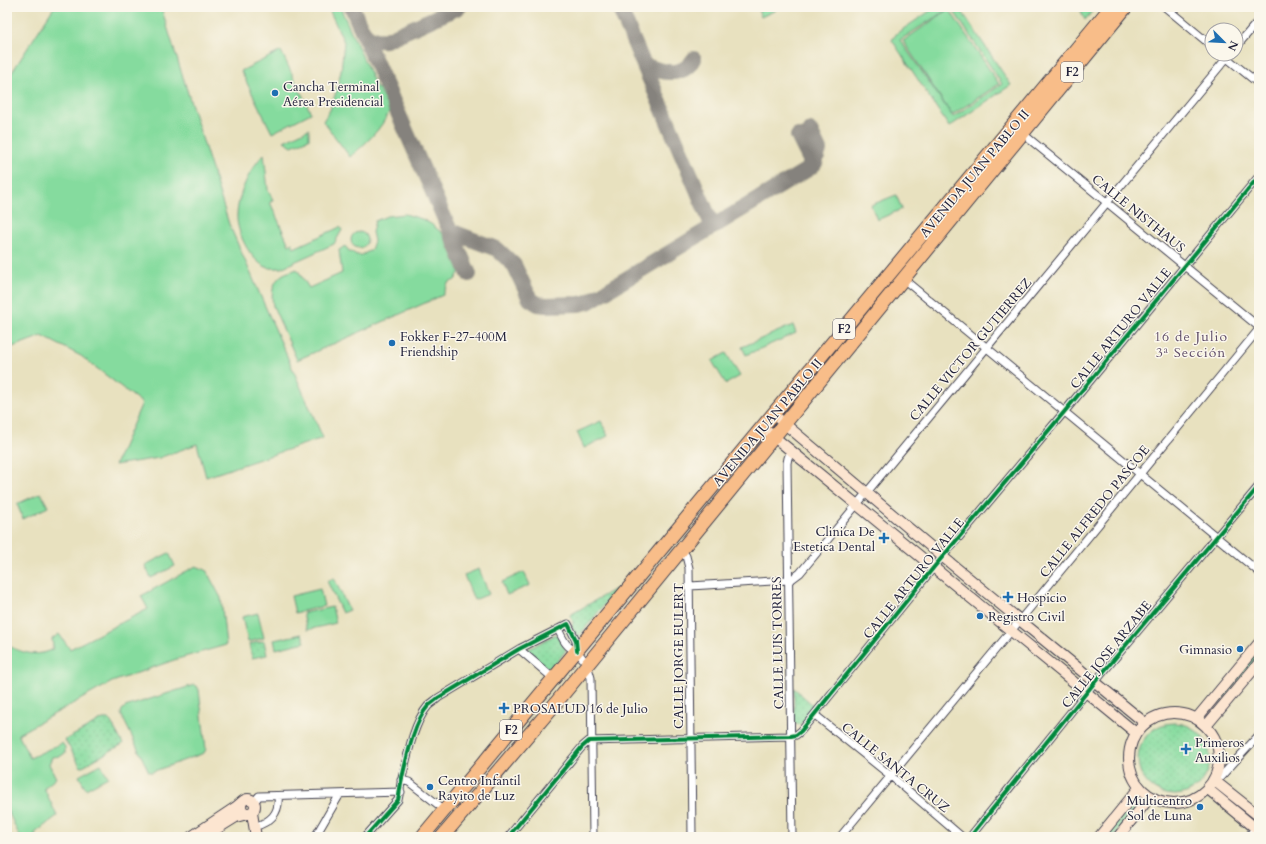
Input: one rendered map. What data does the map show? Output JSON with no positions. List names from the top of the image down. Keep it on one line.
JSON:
{"streets":{"highway":["F2","AVENIDA JUAN PABLO II"],"street":["CALLE NISTHAUS","CALLE ARTURO VALLE","CALLE VICTOR GUTIERREZ","CALLE ALFREDO PASCOE","CALLE LUIS TORRES","CALLE JOSE ARZABE","CALLE JORGE EULERT","CALLE SANTA CRUZ"]},"crossings":[["AVENIDA JUAN PABLO II","CALLE NISTHAUS"],["AVENIDA JUAN PABLO II","CALLE JORGE EULERT"],["CALLE NISTHAUS","CALLE ARTURO VALLE"],["CALLE NISTHAUS","CALLE VICTOR GUTIERREZ"],["CALLE NISTHAUS","CALLE ALFREDO PASCOE"],["CALLE ARTURO VALLE","CALLE LUIS TORRES"],["CALLE ARTURO VALLE","CALLE SANTA CRUZ"],["CALLE VICTOR GUTIERREZ","CALLE LUIS TORRES"],["CALLE ALFREDO PASCOE","CALLE SANTA CRUZ"]],"districts":["16 de Julio 3ª Sección"],"places":{"other":["Cancha Terminal Aérea Presidencial","Fokker F-27-400M Friendship","Registro Civil","Gimnasio","Centro Infantil Rayito de Luz","Multicentro Sol de Luna"],"health":["Clinica De Estetica Dental","Hospicio","PROSALUD 16 de Julio","Primeros Auxilios"]},"north":"bottom right"}
